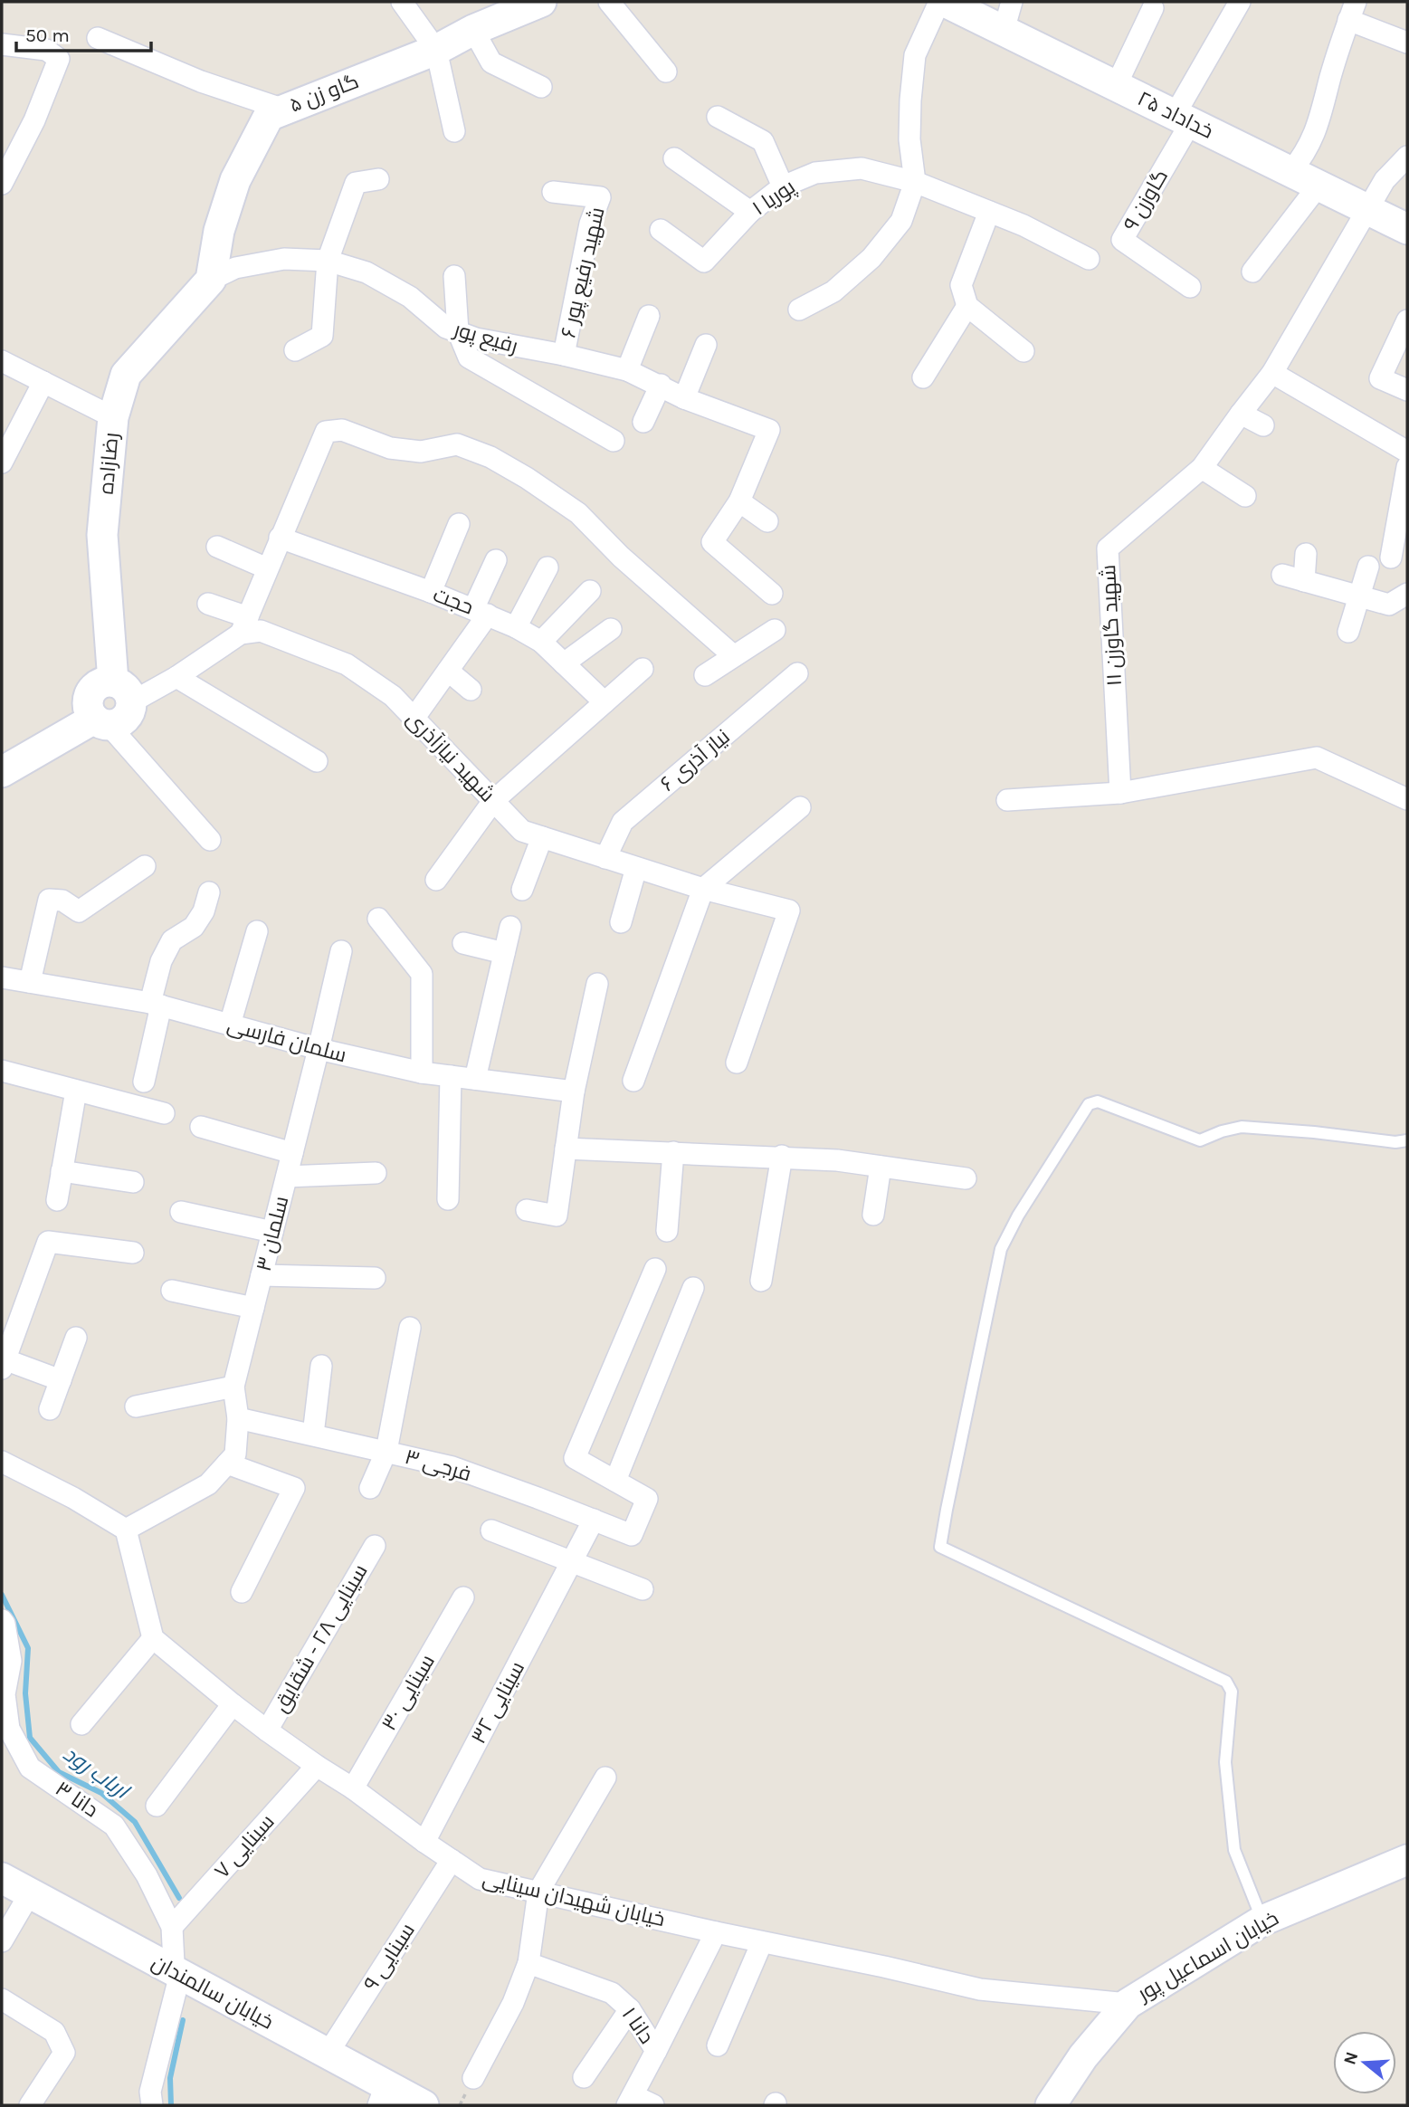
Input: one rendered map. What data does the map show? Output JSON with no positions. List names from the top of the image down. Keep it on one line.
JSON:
{"streets":{"street":["گاو زن ۵","خداداد ۲۵","پوریا ۱","گاوزن ۹","شهید رفیع پور ۶","رفیع پور","رضازاده","حجت","شهید گاوزن ۱۱","شهید نیازآذری","نیاز آذری ۶","سلمان فارسی","سلمان ۳","فرجی ۳","سینایی ۲۸ - شقایق","سینایی ۳۰","سینایی ۳۲","دانا ۳","سینایی ۷","خیابان شهیدان سینایی","خیابان اسماعیل پور","سینایی ۹","خیابان سالمندان","دانا ۱"]},"crossings":[["گاو زن ۵","رفیع پور"],["گاو زن ۵","رضازاده"],["خداداد ۲۵","گاوزن ۹"],["خداداد ۲۵","شهید گاوزن ۱۱"],["شهید رفیع پور ۶","رفیع پور"],["رفیع پور","رضازاده"],["شهید نیازآذری","نیاز آذری ۶"],["سلمان فارسی","سلمان ۳"],["سلمان ۳","فرجی ۳"],["فرجی ۳","سینایی ۳۲"],["سینایی ۲۸ - شقایق","خیابان شهیدان سینایی"],["سینایی ۳۰","خیابان شهیدان سینایی"],["سینایی ۳۲","خیابان شهیدان سینایی"],["دانا ۳","سینایی ۷"],["دانا ۳","خیابان سالمندان"],["سینایی ۷","خیابان شهیدان سینایی"],["خیابان شهیدان سینایی","خیابان اسماعیل پور"],["خیابان شهیدان سینایی","سینایی ۹"],["سینایی ۹","خیابان سالمندان"]],"water":["ارباب رود"],"scale_bar":"50 m","north":"left"}
